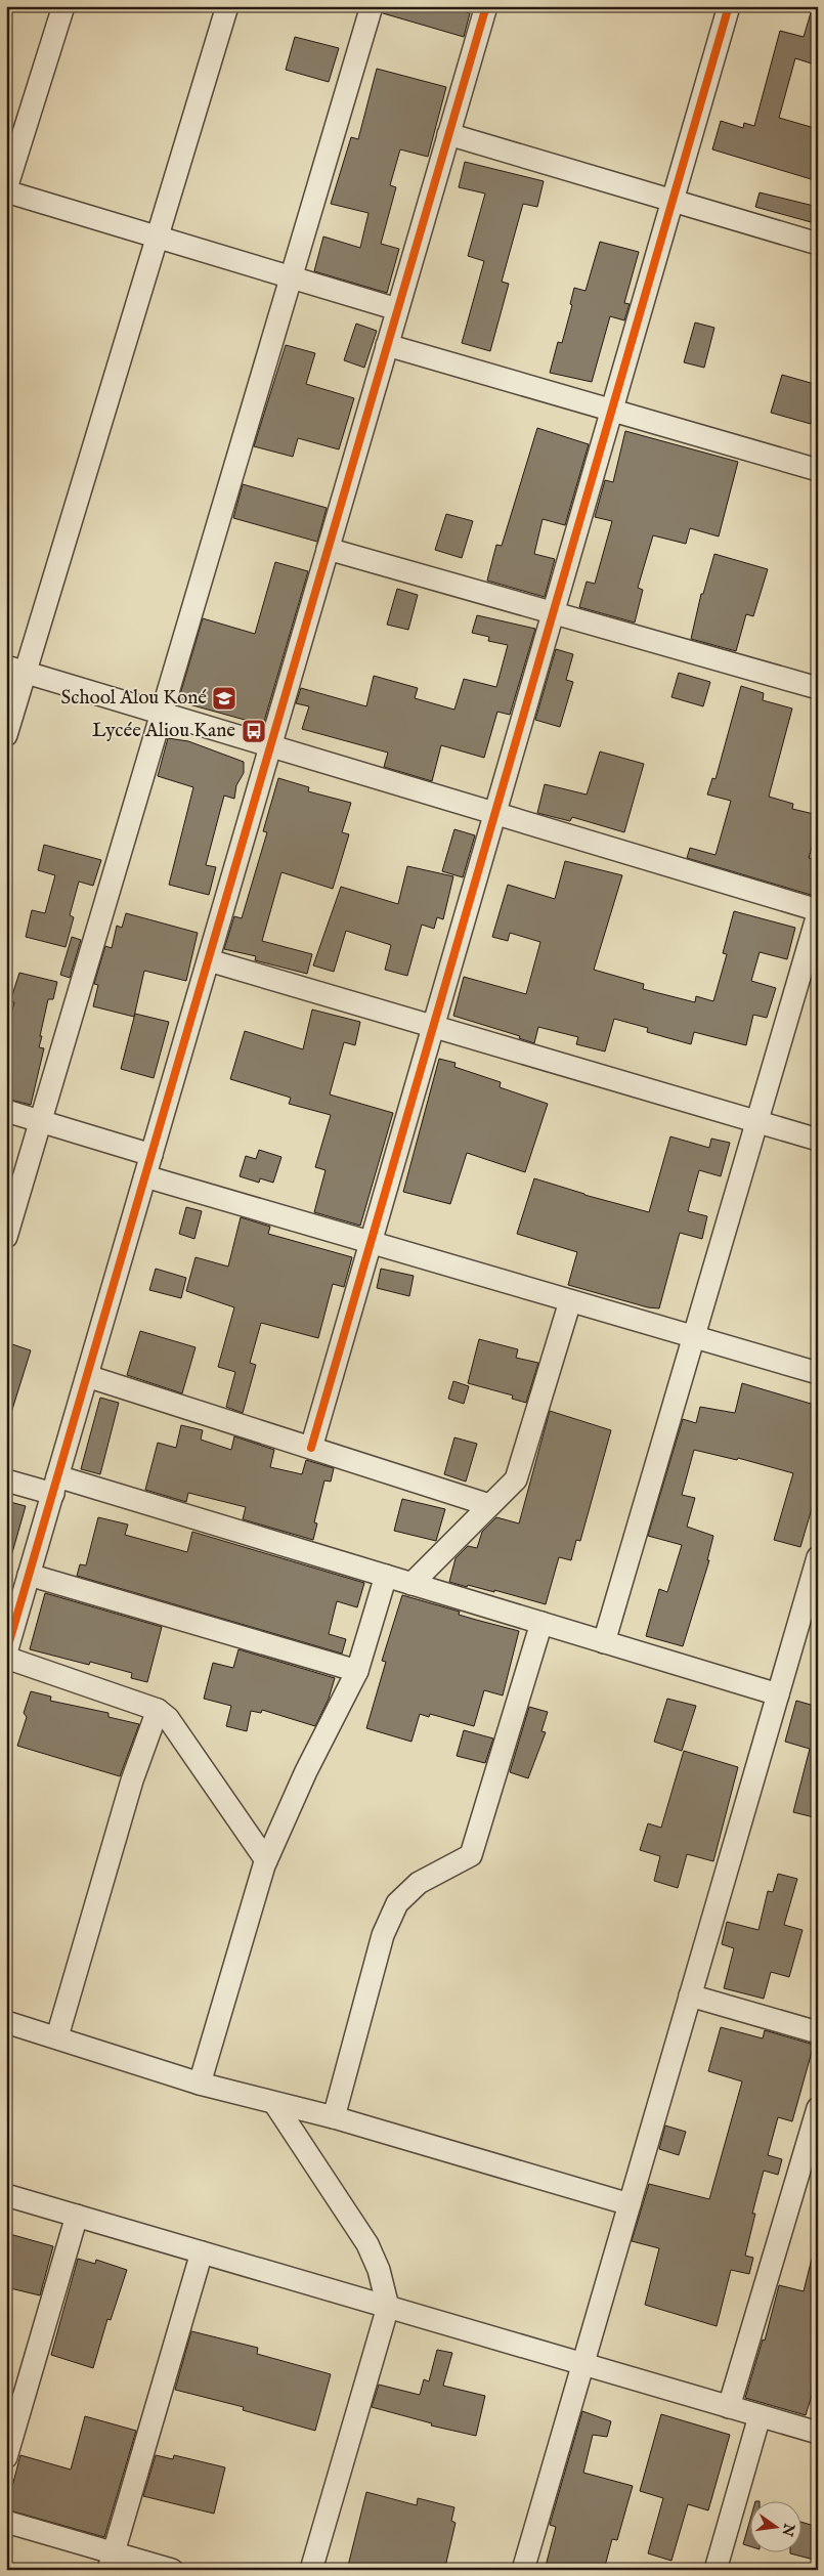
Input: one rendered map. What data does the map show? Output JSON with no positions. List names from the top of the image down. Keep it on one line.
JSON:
{"places":{"school or university":["School Alou Koné"],"bus stop":["Lycée Aliou Kane"]},"north":"right"}
